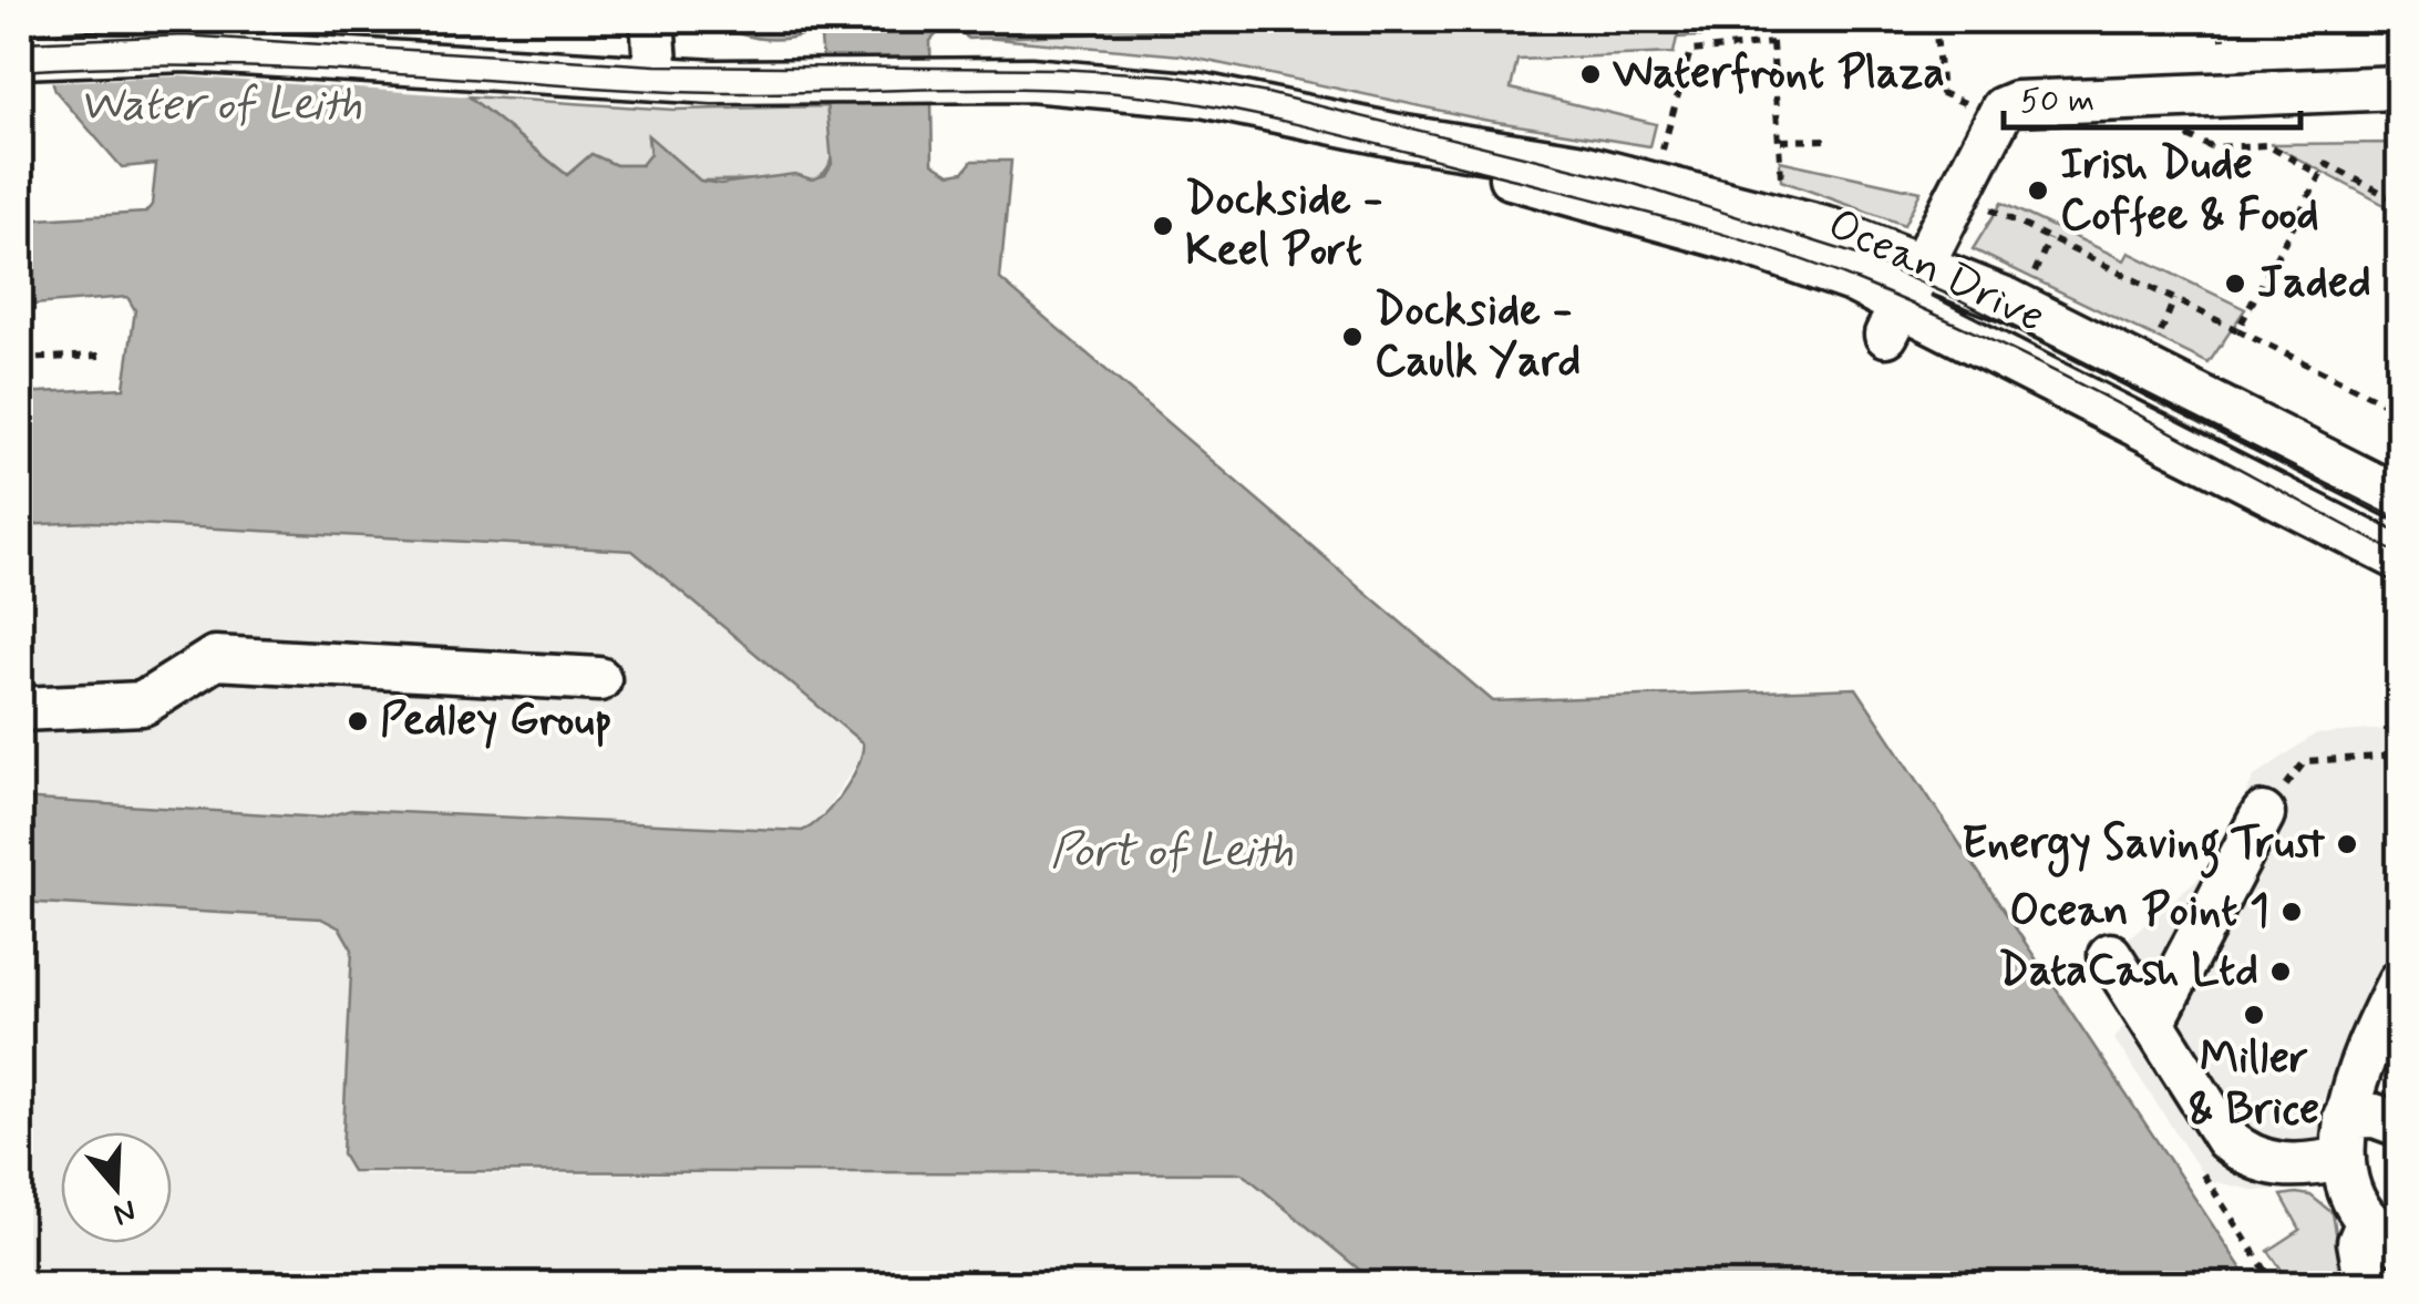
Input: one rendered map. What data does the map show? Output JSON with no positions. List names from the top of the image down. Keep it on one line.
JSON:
{"streets":{"street":["Ocean Drive"]},"water":["Water of Leith","Port of Leith"],"places":["Waterfront Plaza","Irish Dude Coffee & Food","Dockside - Keel Port","Jaded","Dockside - Caulk Yard","Pedley Group","Energy Saving Trust","Ocean Point 1","DataCash Ltd","Miller & Brice"],"scale_bar":"50 m","north":"bottom"}
